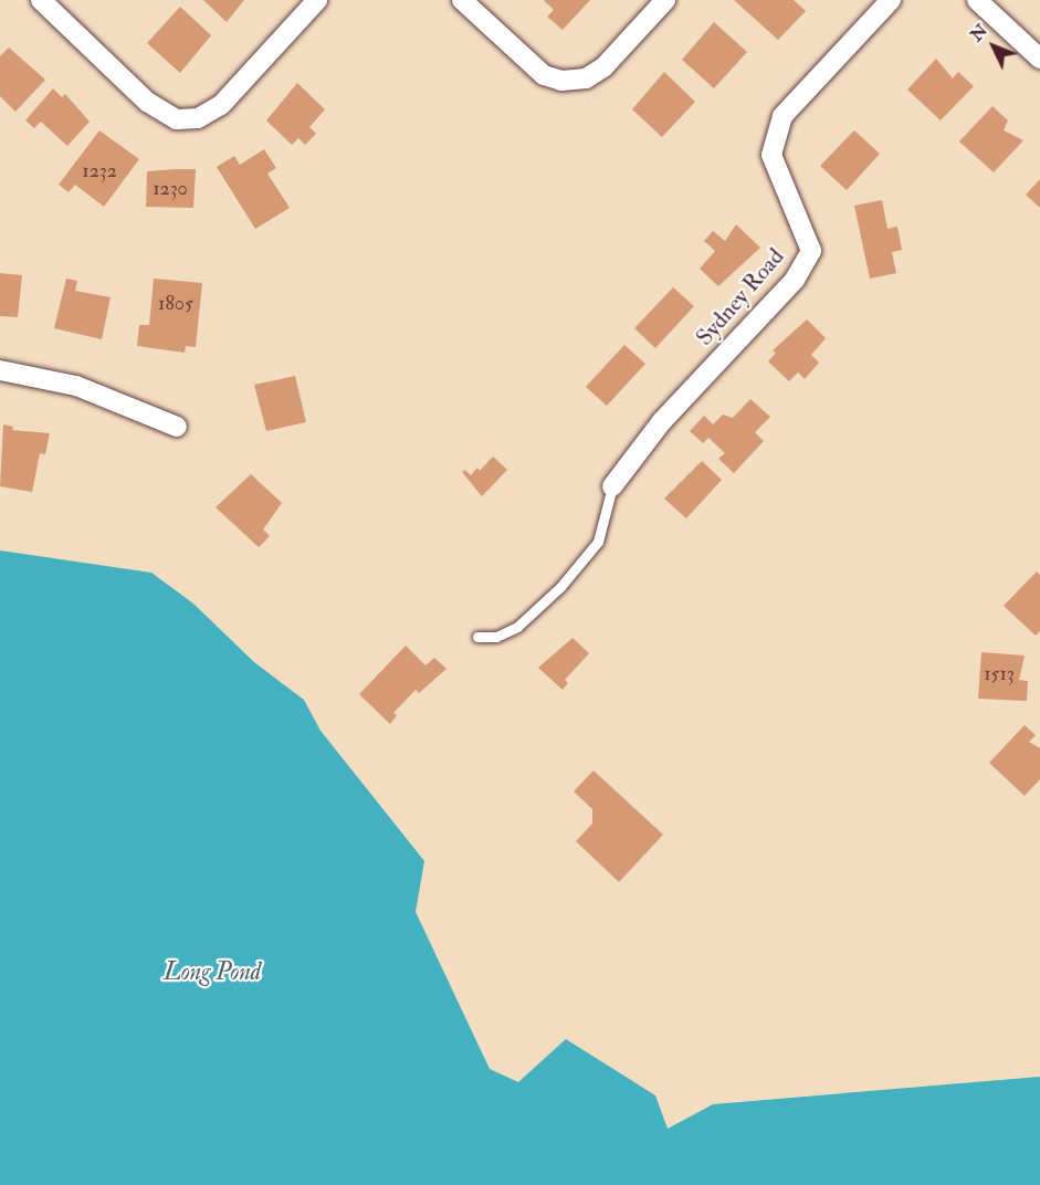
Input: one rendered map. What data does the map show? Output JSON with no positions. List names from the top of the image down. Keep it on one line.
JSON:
{"streets":{"street":["Sydney Road"]},"water":["Long Pond"],"house_numbers":["1232","1230","1805","1513"],"north":"top left"}
